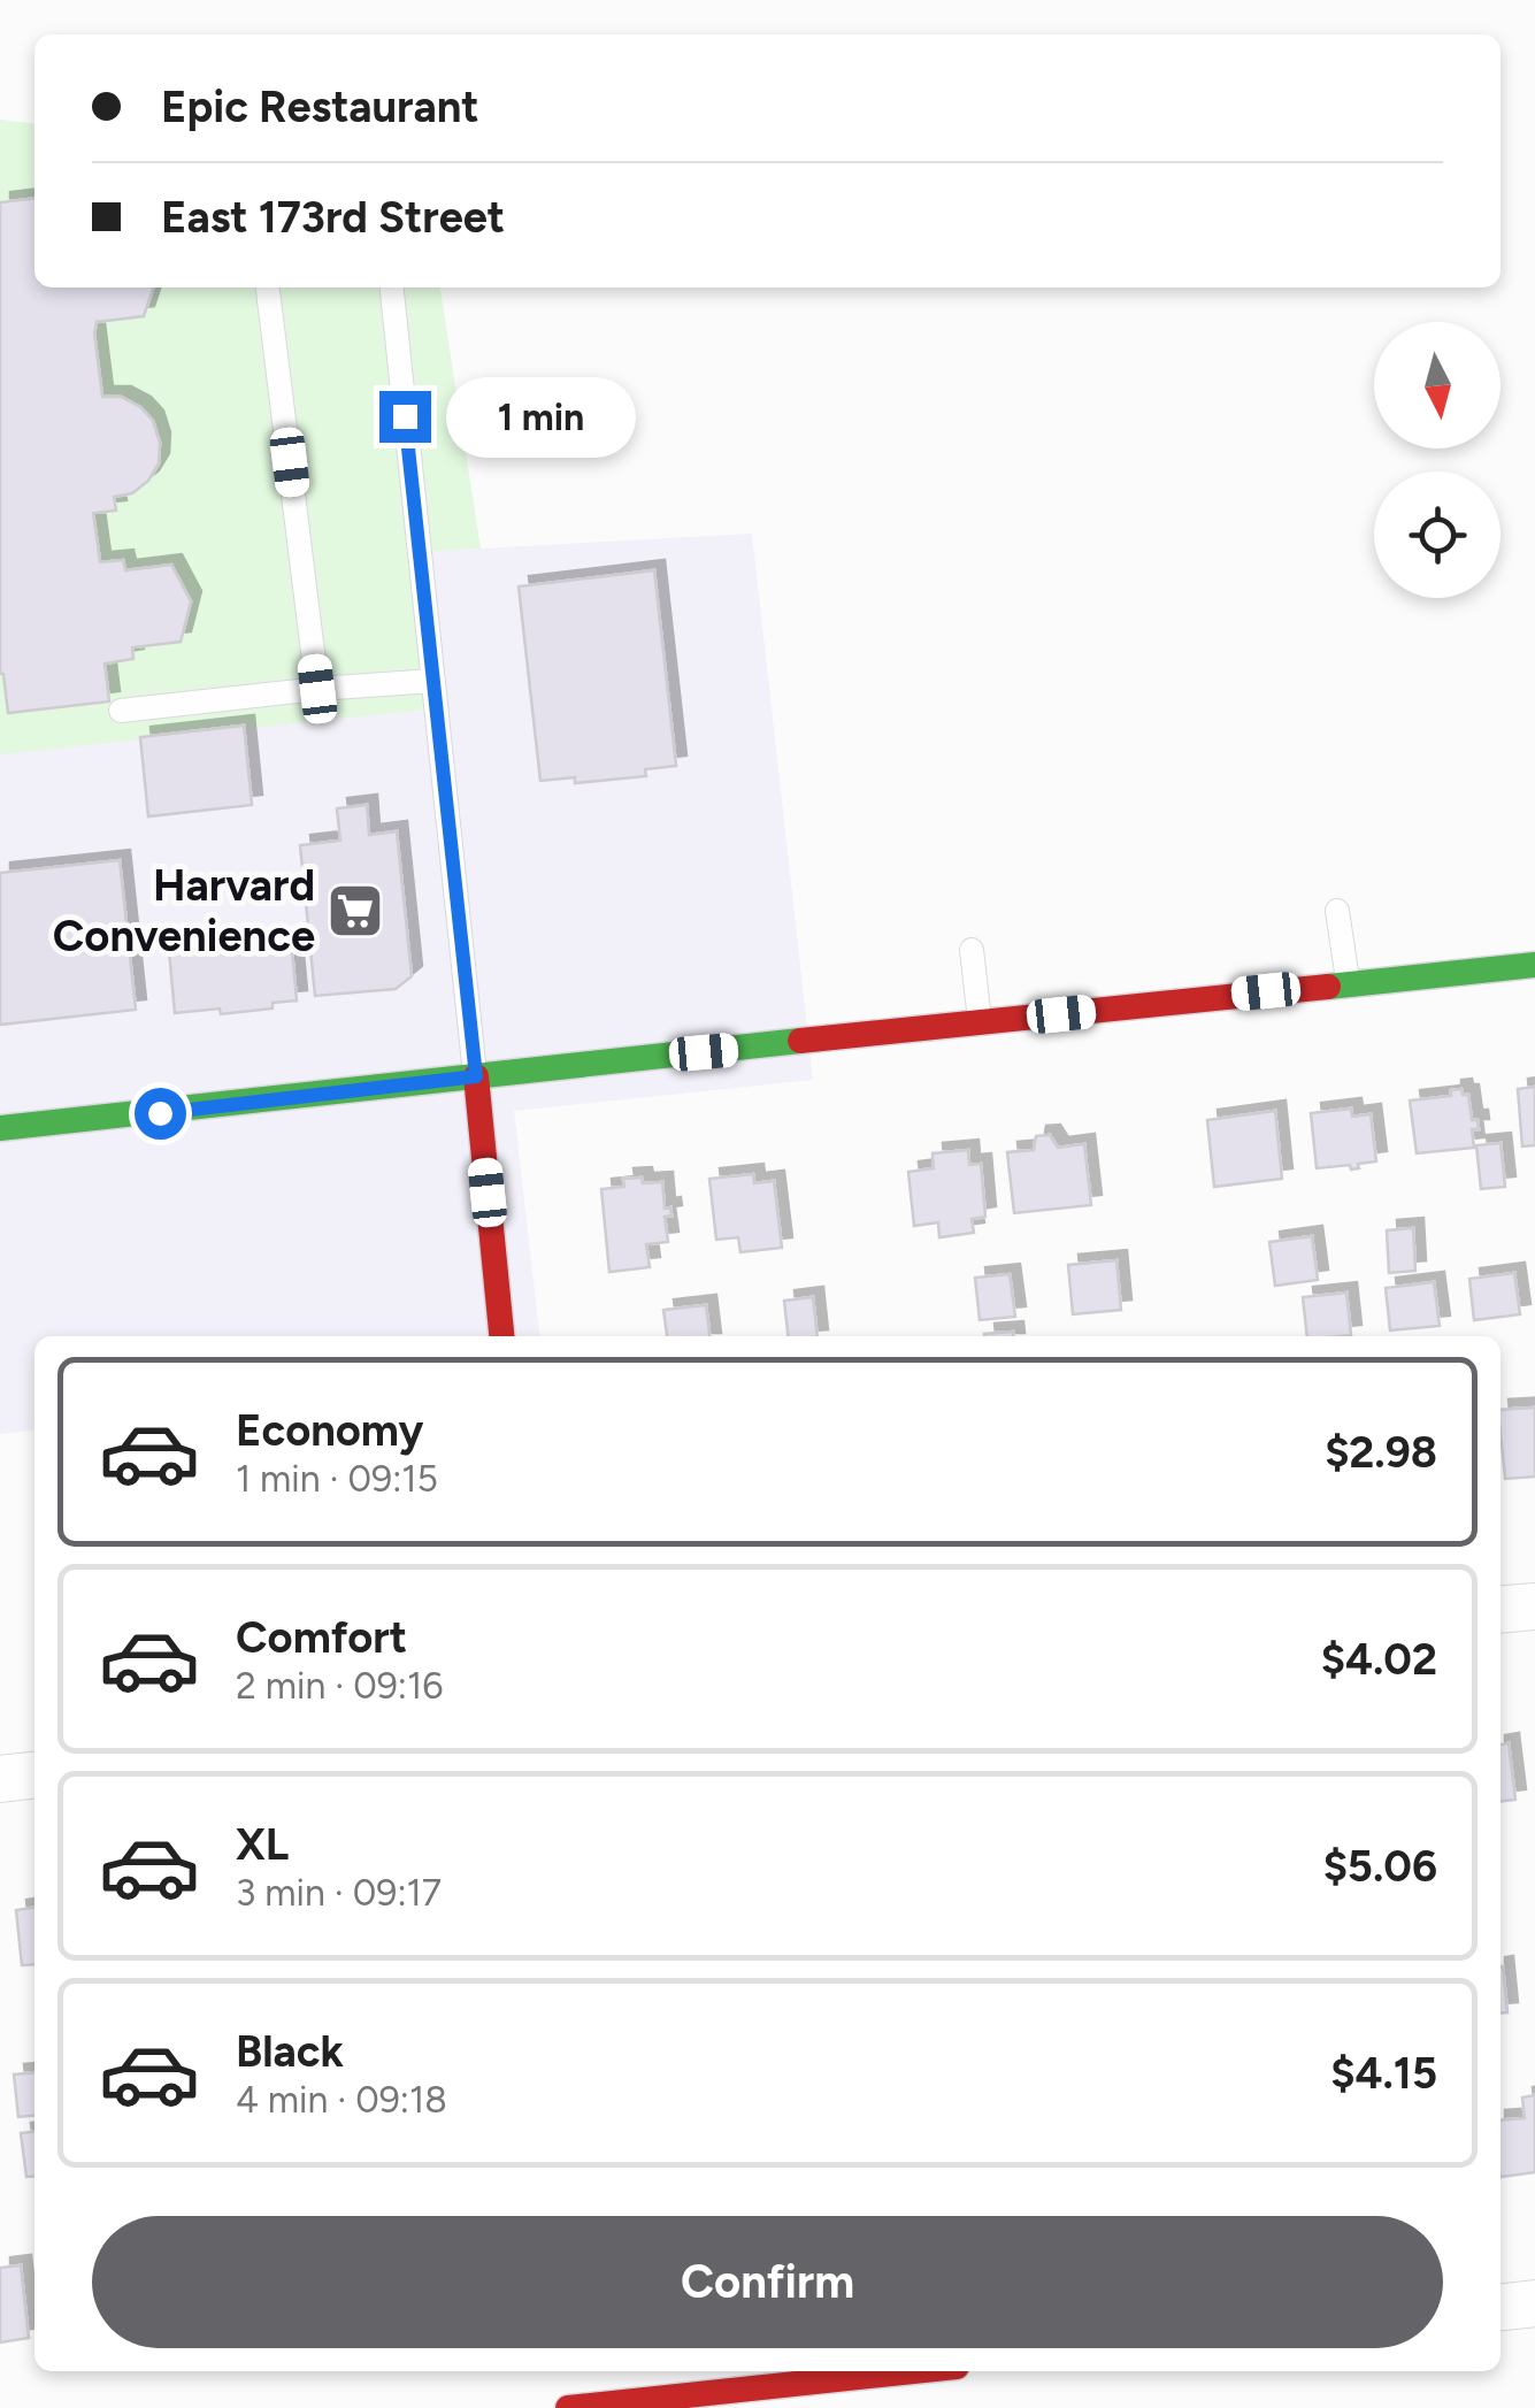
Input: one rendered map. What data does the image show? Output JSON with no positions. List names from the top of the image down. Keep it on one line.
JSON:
{"places":{"supermarket":["Harvard Convenience"]},"north":"bottom","page":{"banner":["Epic Restaurant","East 173rd Street"],"bubble":"1 min","list":[{"name":"Economy","note":"1 min · 09:15","value":"$2.98"},{"name":"Comfort","note":"2 min · 09:16","value":"$4.02"},{"name":"XL","note":"3 min · 09:17","value":"$5.06"},{"name":"Black","note":"4 min · 09:18","value":"$4.15"}],"buttons":"Confirm"}}
